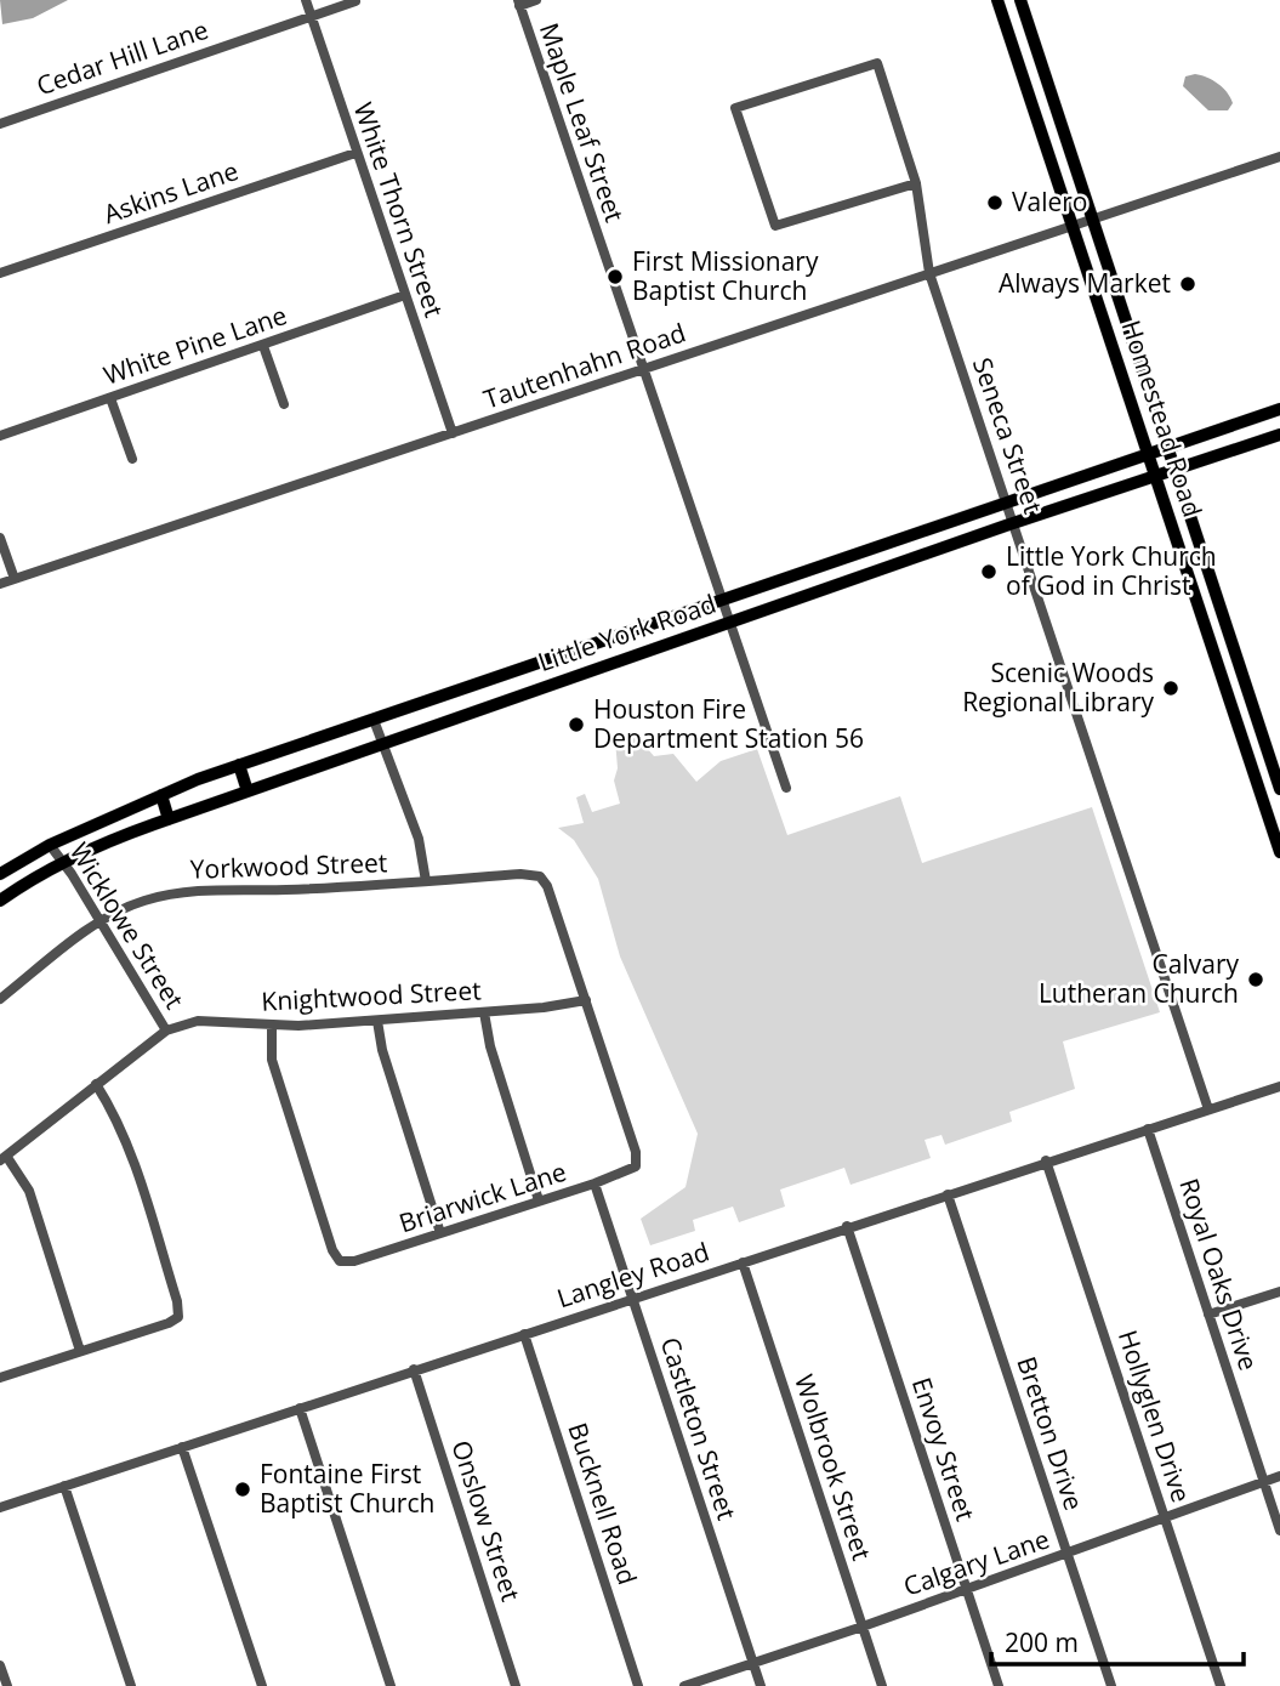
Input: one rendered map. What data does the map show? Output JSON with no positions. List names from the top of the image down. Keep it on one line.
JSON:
{"streets":{"main road":["Homestead Road","Little York Road"],"street":["Cedar Hill Lane","Maple Leaf Street","Askins Lane","White Thorn Street","White Pine Lane","Tautenhahn Road","Seneca Street","Yorkwood Street","Wicklowe Street","Knightwood Street","Briarwick Lane","Royal Oaks Drive","Langley Road","Hollyglen Drive","Castleton Street","Bretton Drive","Envoy Street","Wolbrook Street","Bucknell Road","Onslow Street","Calgary Lane"]},"crossings":[["Cedar Hill Lane","White Thorn Street"],["Maple Leaf Street","Tautenhahn Road"],["Maple Leaf Street","Little York Road"],["Askins Lane","White Thorn Street"],["White Thorn Street","White Pine Lane"],["White Thorn Street","Tautenhahn Road"],["Tautenhahn Road","Homestead Road"],["Tautenhahn Road","Seneca Street"],["Homestead Road","Little York Road"],["Seneca Street","Little York Road"],["Seneca Street","Langley Road"],["Little York Road","Wicklowe Street"],["Yorkwood Street","Wicklowe Street"],["Yorkwood Street","Knightwood Street"],["Yorkwood Street","Briarwick Lane"],["Wicklowe Street","Knightwood Street"],["Knightwood Street","Briarwick Lane"],["Briarwick Lane","Castleton Street"],["Royal Oaks Drive","Langley Road"],["Royal Oaks Drive","Calgary Lane"],["Langley Road","Hollyglen Drive"],["Langley Road","Castleton Street"],["Langley Road","Bretton Drive"],["Langley Road","Envoy Street"],["Langley Road","Wolbrook Street"],["Langley Road","Bucknell Road"],["Langley Road","Onslow Street"],["Hollyglen Drive","Calgary Lane"],["Castleton Street","Calgary Lane"],["Bretton Drive","Calgary Lane"],["Envoy Street","Calgary Lane"],["Wolbrook Street","Calgary Lane"]],"places":["Valero","First Missionary Baptist Church","Always Market","Little York Church of God in Christ","Scenic Woods Regional Library","Houston Fire Department Station 56","Calvary Lutheran Church","Fontaine First Baptist Church"],"scale_bar":"200 m"}
